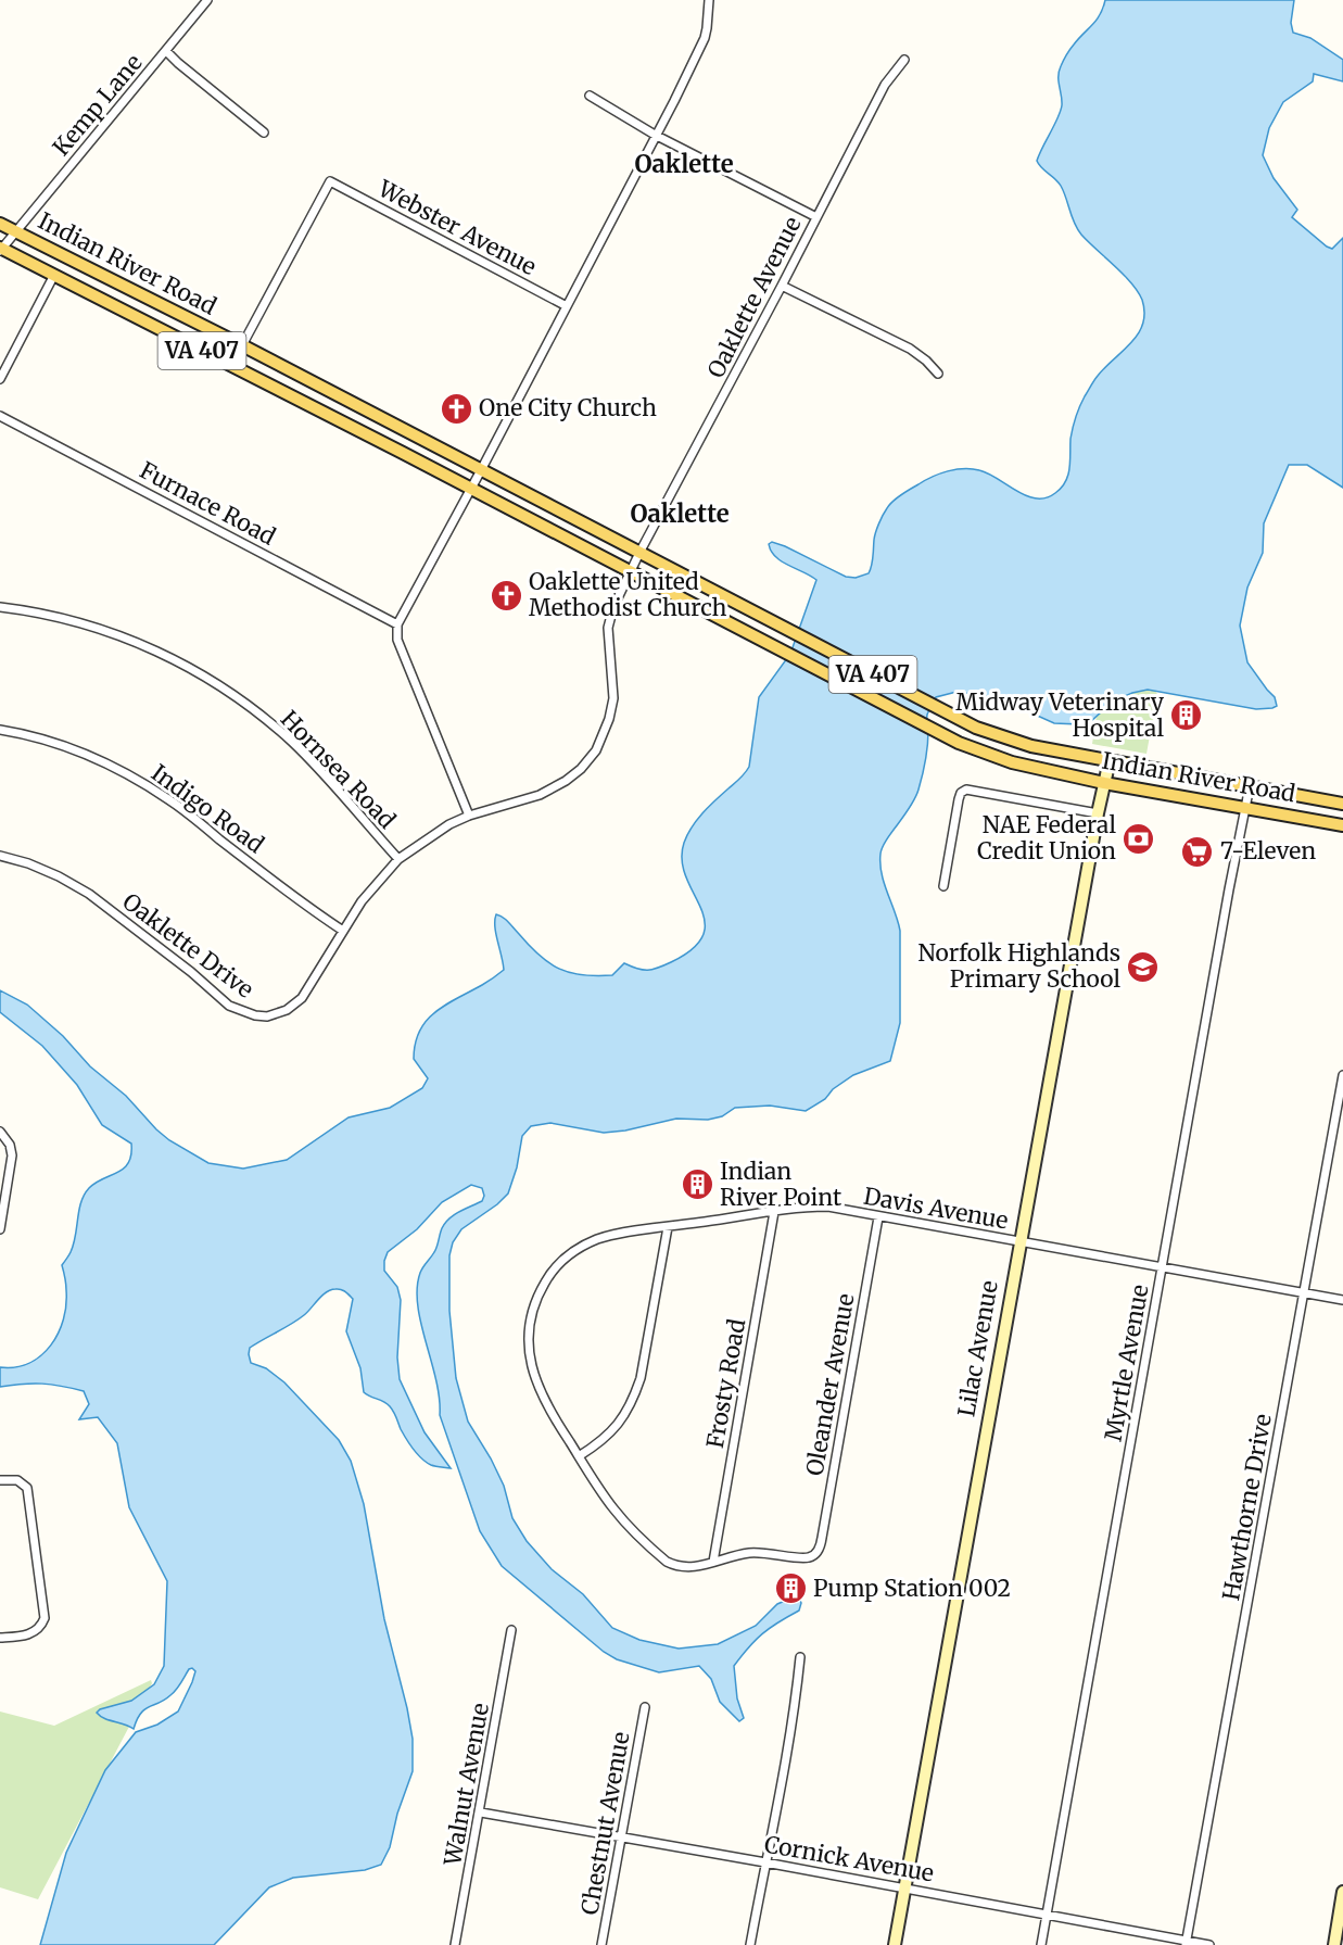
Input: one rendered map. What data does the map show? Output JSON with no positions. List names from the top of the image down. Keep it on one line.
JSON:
{"streets":{"main road":["Indian River Road","VA 407"],"street":["Kemp Lane","Webster Avenue","Oaklette Avenue","Furnace Road","Hornsea Road","Indigo Road","Oaklette Drive","Davis Avenue","Lilac Avenue","Myrtle Avenue","Frosty Road","Oleander Avenue","Hawthorne Drive","Walnut Avenue","Chestnut Avenue","Cornick Avenue"]},"crossings":[["Kemp Lane","Indian River Road"],["Webster Avenue","Indian River Road"],["Indian River Road","Oaklette Avenue"],["Indian River Road","Oaklette Drive"],["Indian River Road","Lilac Avenue"],["Indian River Road","Myrtle Avenue"],["Oaklette Avenue","Oaklette Drive"],["Hornsea Road","Oaklette Drive"],["Indigo Road","Oaklette Drive"],["Davis Avenue","Lilac Avenue"],["Davis Avenue","Myrtle Avenue"],["Davis Avenue","Frosty Road"],["Davis Avenue","Oleander Avenue"],["Davis Avenue","Hawthorne Drive"],["Lilac Avenue","Cornick Avenue"],["Myrtle Avenue","Cornick Avenue"],["Hawthorne Drive","Cornick Avenue"],["Walnut Avenue","Cornick Avenue"],["Chestnut Avenue","Cornick Avenue"]],"districts":["Oaklette","Oaklette"],"places":{"church":["One City Church","Oaklette United Methodist Church"],"building":["Midway Veterinary Hospital","Indian River Point","Pump Station 002"],"bank":["NAE Federal Credit Union"],"supermarket":["7-Eleven"],"school or university":["Norfolk Highlands Primary School"]}}
